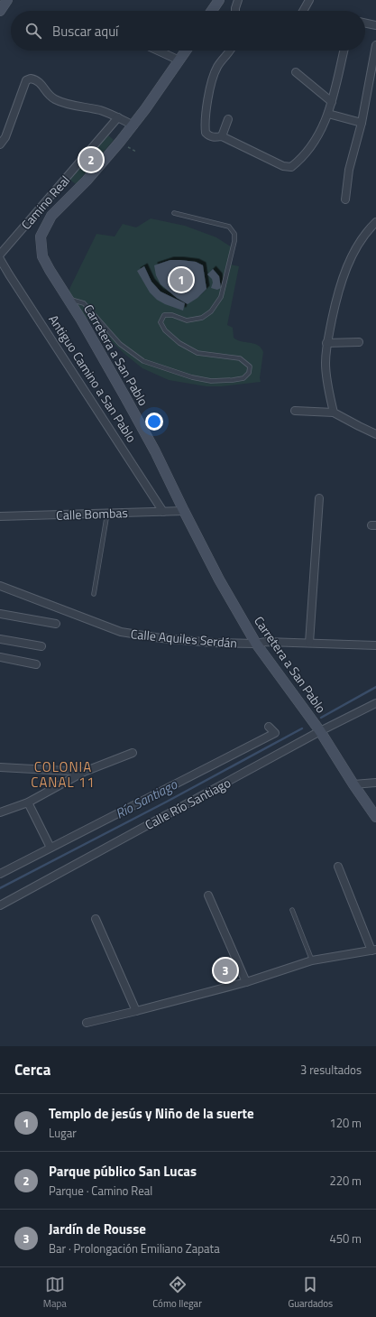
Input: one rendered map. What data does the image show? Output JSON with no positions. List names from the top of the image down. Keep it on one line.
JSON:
{"streets":{"main road":["Carretera a San Pablo"],"street":["Camino Real","Antiguo Camino a San Pablo","Calle Bombas","Calle Aquiles Serdán","Calle Río Santiago"]},"crossings":[["Carretera a San Pablo","Calle Bombas"],["Carretera a San Pablo","Calle Aquiles Serdán"],["Carretera a San Pablo","Calle Río Santiago"],["Antiguo Camino a San Pablo","Calle Bombas"]],"districts":["COLONIA CANAL 11"],"water":["Río Santiago"],"page":{"search":"Buscar aquí","pins":["2","1","3"],"heading":["Cerca","3 resultados"],"list":[{"mark":"1","name":"Templo de jesús y Niño de la suerte","note":"Lugar","value":"120 m"},{"mark":"2","name":"Parque público San Lucas","note":"Parque · Camino Real","value":"220 m"},{"mark":"3","name":"Jardín de Rousse","note":"Bar · Prolongación Emiliano Zapata","value":"450 m"}],"nav":["Mapa","Cómo llegar","Guardados"]}}
